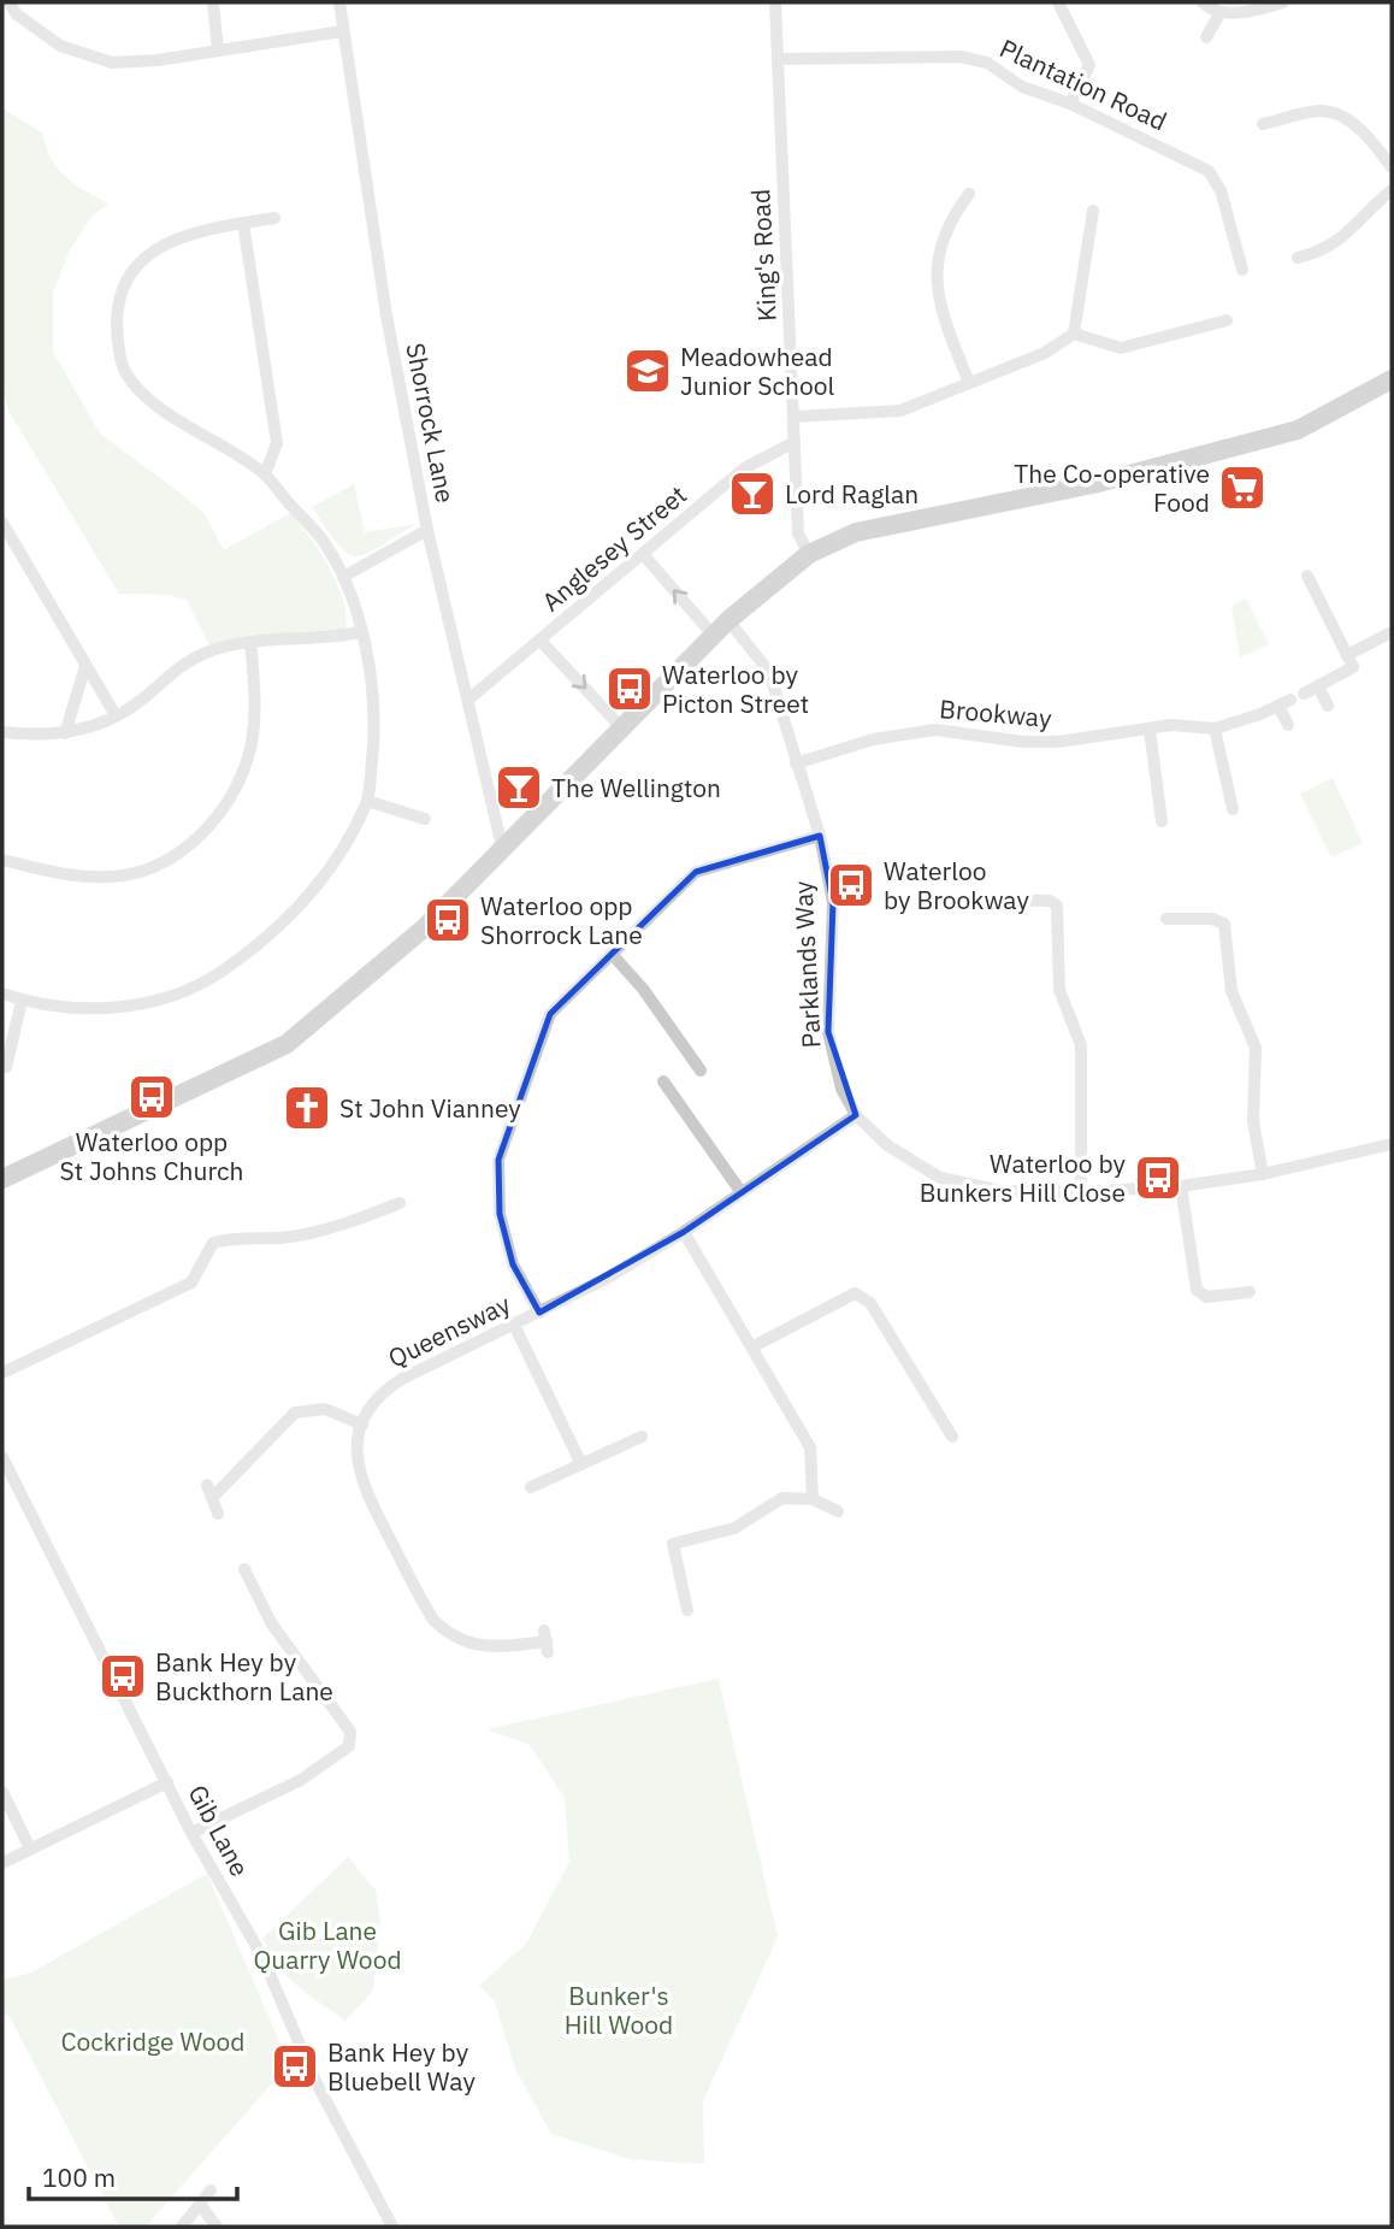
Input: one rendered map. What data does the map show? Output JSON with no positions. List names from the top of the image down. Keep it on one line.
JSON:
{"streets":{"street":["Plantation Road","King's Road","Shorrock Lane","Anglesey Street","Brookway","Parklands Way","Queensway","Gib Lane"]},"crossings":[["Plantation Road","King's Road"],["King's Road","Anglesey Street"],["Shorrock Lane","Anglesey Street"],["Brookway","Parklands Way"],["Parklands Way","Queensway"]],"parks":["Gib Lane Quarry Wood","Bunker's Hill Wood","Cockridge Wood"],"places":{"school or university":["Meadowhead Junior School"],"supermarket":["The Co-operative Food"],"bar":["Lord Raglan","The Wellington"],"bus stop":["Waterloo by Picton Street","Waterloo by Brookway","Waterloo opp Shorrock Lane","Waterloo opp St Johns Church","Waterloo by Bunkers Hill Close","Bank Hey by Buckthorn Lane","Bank Hey by Bluebell Way"],"church":["St John Vianney"]},"scale_bar":"100 m"}
